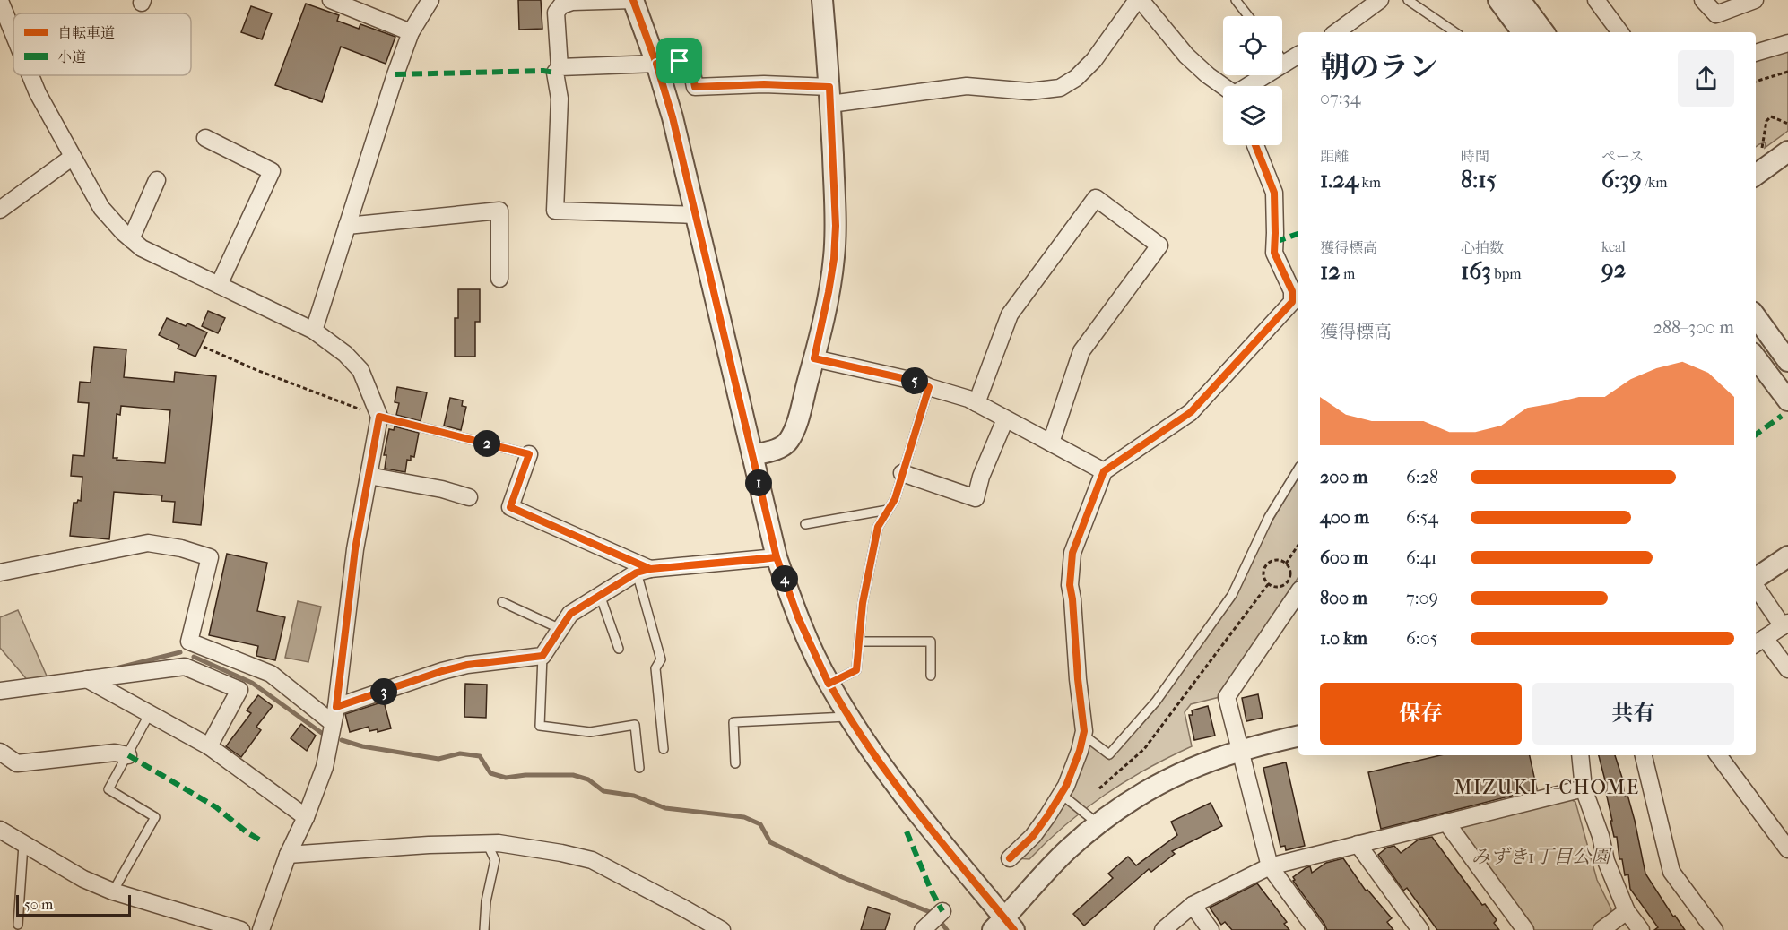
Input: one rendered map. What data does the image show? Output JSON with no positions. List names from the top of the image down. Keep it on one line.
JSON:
{"districts":["MIZUKI 1-CHOME"],"parks":["みずき1丁目公園"],"legend":["自転車道","小道"],"scale_bar":"50 m","page":{"heading":["朝のラン","07:34"],"stats":[["距離","1.24 km"],["時間","8:15"],["ペース","6:39 /km"],["獲得標高","12 m"],["心拍数","163 bpm"],["kcal","92"]],"chart":["獲得標高","288–300 m"],"pins":["5","2","1","4","3"],"list":[{"name":"200 m","note":"6:28"},{"name":"400 m","note":"6:54"},{"name":"600 m","note":"6:41"},{"name":"800 m","note":"7:09"},{"name":"1.0 km","note":"6:05"}],"buttons":["保存","共有"],"scale":"50 m"}}
